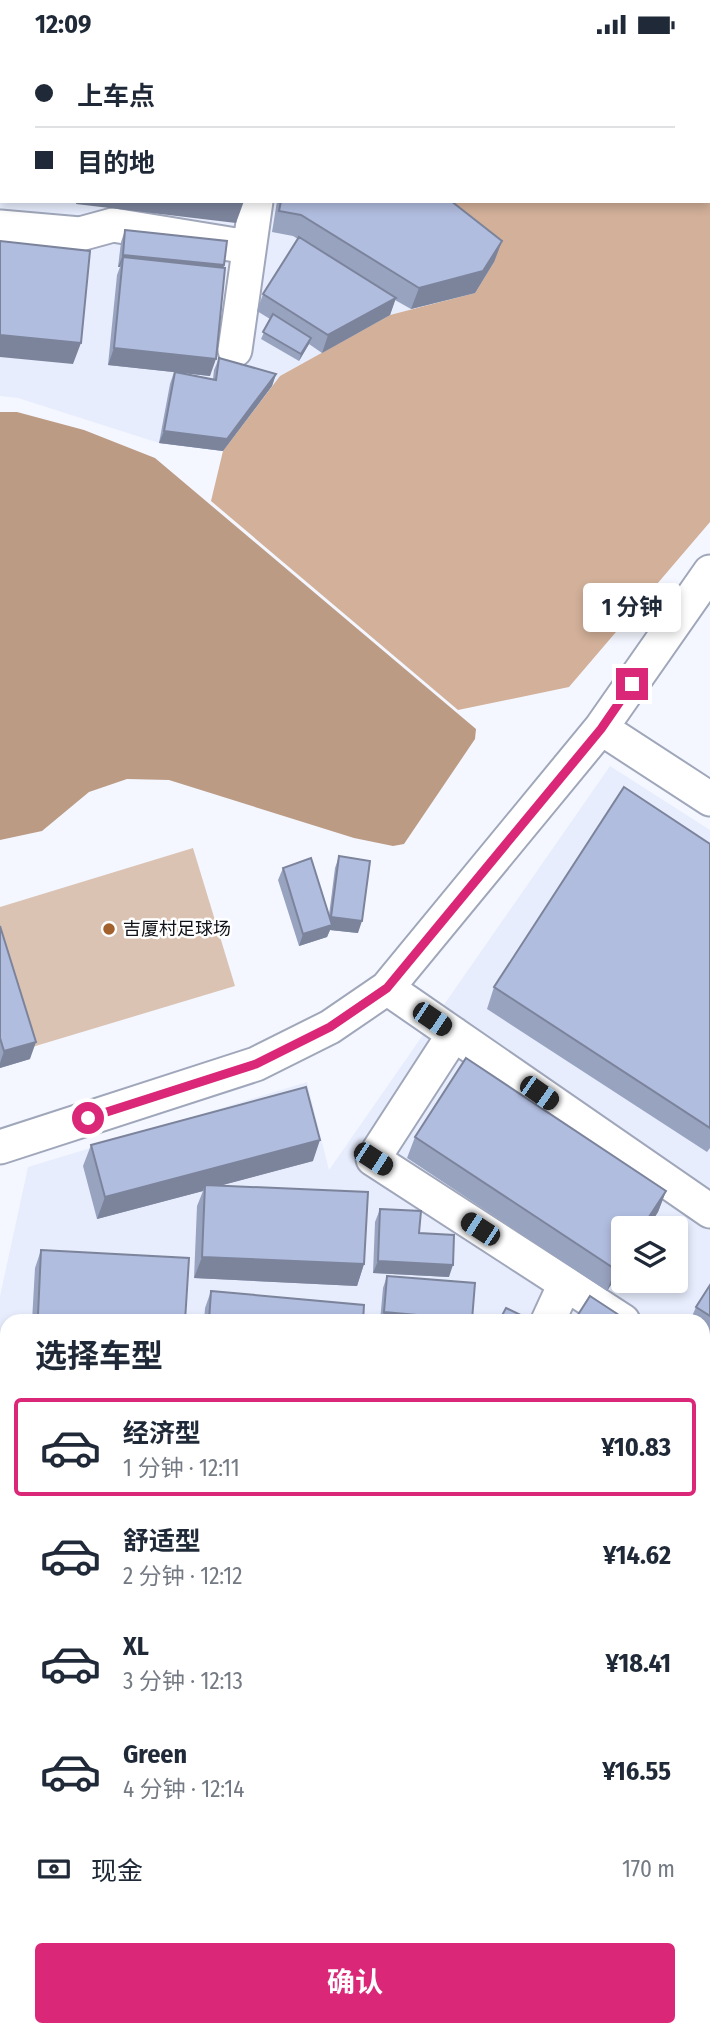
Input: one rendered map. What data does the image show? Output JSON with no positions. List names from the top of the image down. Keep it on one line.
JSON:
{"places":["吉厦村足球场"],"page":{"status":"12:09","banner":["上车点","目的地"],"bubble":"1 分钟","heading":"选择车型","list":[{"name":"经济型","note":"1 分钟 · 12:11","value":"¥10.83"},{"name":"舒适型","note":"2 分钟 · 12:12","value":"¥14.62"},{"name":"XL","note":"3 分钟 · 12:13","value":"¥18.41"},{"name":"Green","note":"4 分钟 · 12:14","value":"¥16.55"}],"pay":["现金","170 m"],"buttons":"确认"}}
